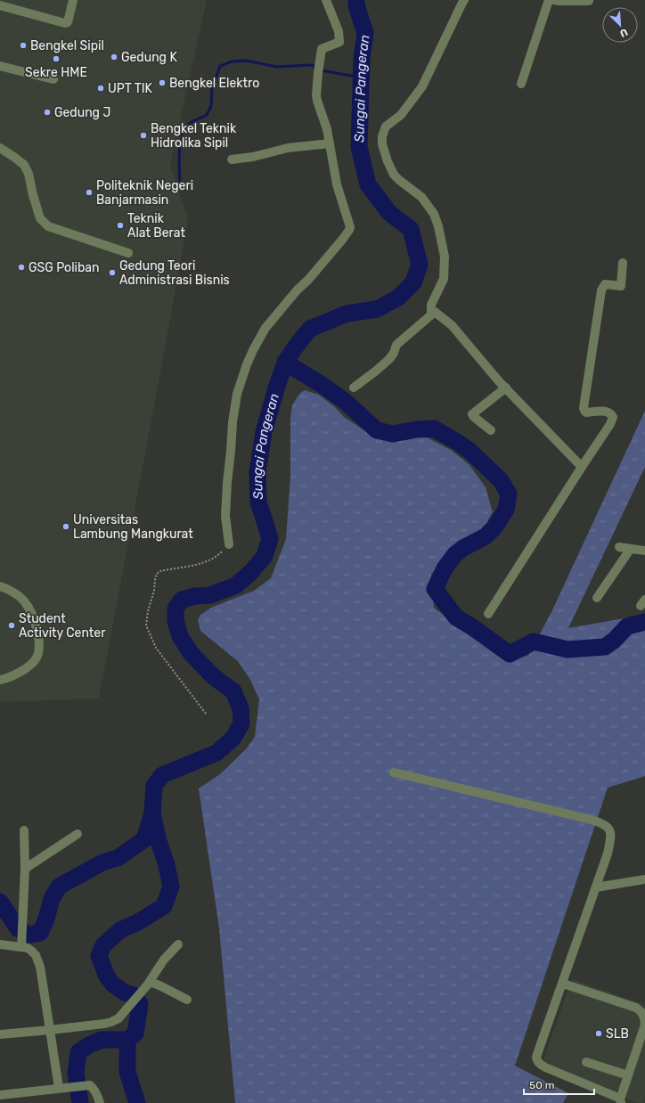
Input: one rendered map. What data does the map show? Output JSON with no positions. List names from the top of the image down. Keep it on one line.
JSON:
{"water":["Sungai Pangeran"],"places":["Bengkel Sipil","Gedung K","Sekre HME","Bengkel Elektro","UPT TIK","Gedung J","Bengkel Teknik Hidrolika Sipil","Politeknik Negeri Banjarmasin","Teknik Alat Berat","GSG Poliban","Gedung Teori Administrasi Bisnis","Universitas Lambung Mangkurat","Student Activity Center","SLB"],"scale_bar":"50 m","north":"bottom right"}
